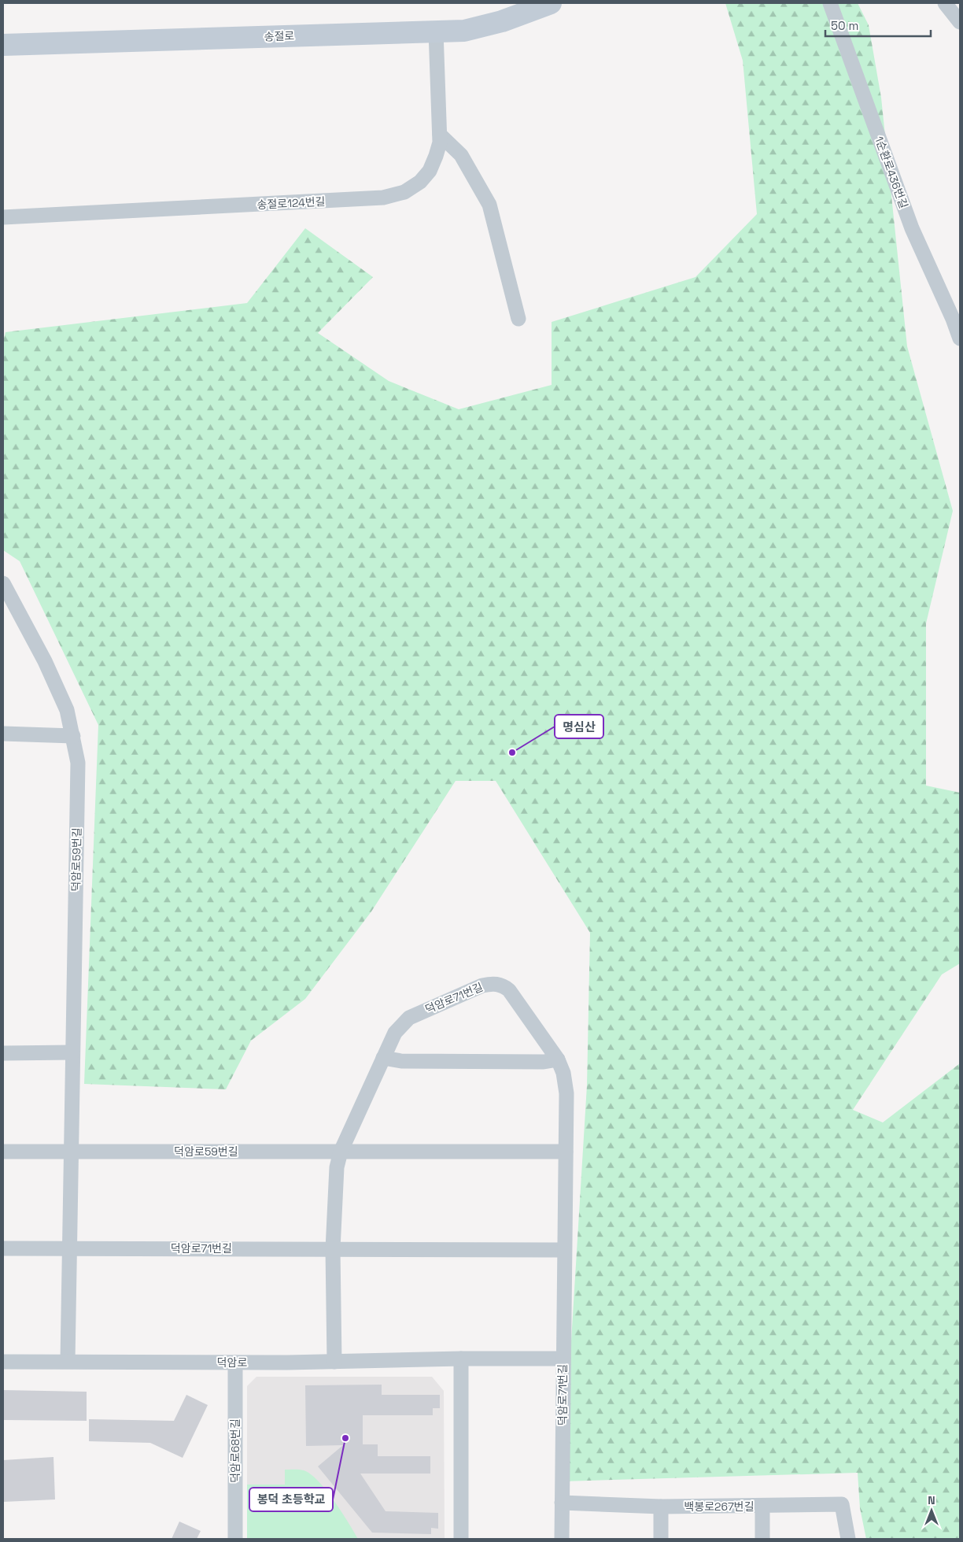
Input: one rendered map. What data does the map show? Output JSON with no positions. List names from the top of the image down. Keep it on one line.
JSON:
{"streets":{"street":["송절로","1순환로436번길","송절로124번길","덕암로59번길","덕암로71번길","덕암로","덕암로68번길","백봉로267번길"]},"crossings":[["송절로","송절로124번길"],["덕암로59번길","덕암로71번길"],["덕암로59번길","덕암로"],["덕암로71번길","덕암로"],["덕암로71번길","백봉로267번길"],["덕암로","덕암로68번길"]],"places":["명심산","봉덕 초등학교"],"scale_bar":"50 m","north":"top"}
